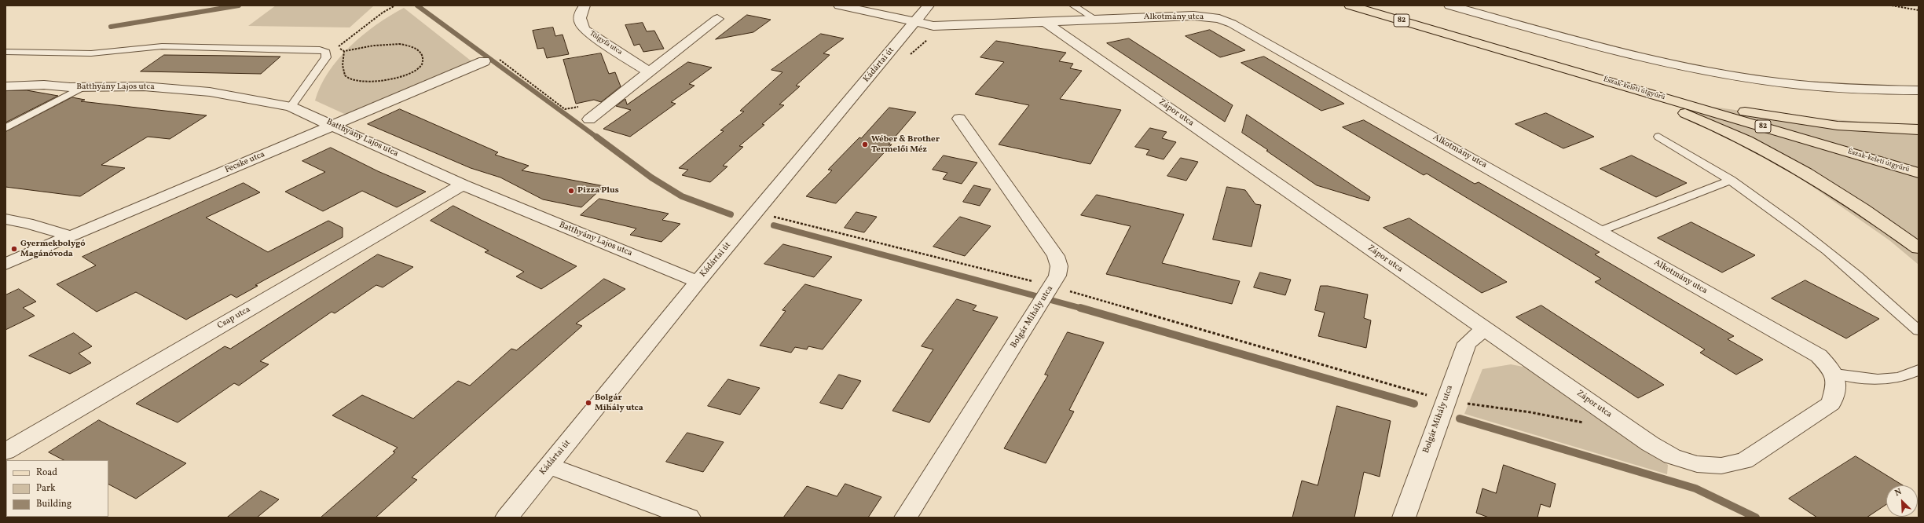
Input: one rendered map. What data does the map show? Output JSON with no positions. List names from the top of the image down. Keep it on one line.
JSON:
{"streets":{"main road":["82","Észak-keleti útgyűrű"],"street":["Alkotmány utca","Tölgyfa utca","Kádártai út","Batthyány Lajos utca","Zápor utca","Fecske utca","Bolgár Mihály utca","Csap utca"]},"crossings":[["Alkotmány utca","Zápor utca"],["Kádártai út","Batthyány Lajos utca"],["Batthyány Lajos utca","Fecske utca"],["Batthyány Lajos utca","Csap utca"],["Zápor utca","Bolgár Mihály utca"]],"places":["Wéber & Brother Termelői Méz","Pizza Plus","Gyermekbolygó Magánóvoda","Bolgár Mihály utca"],"legend":["Road","Park","Building"],"north":"top left"}
